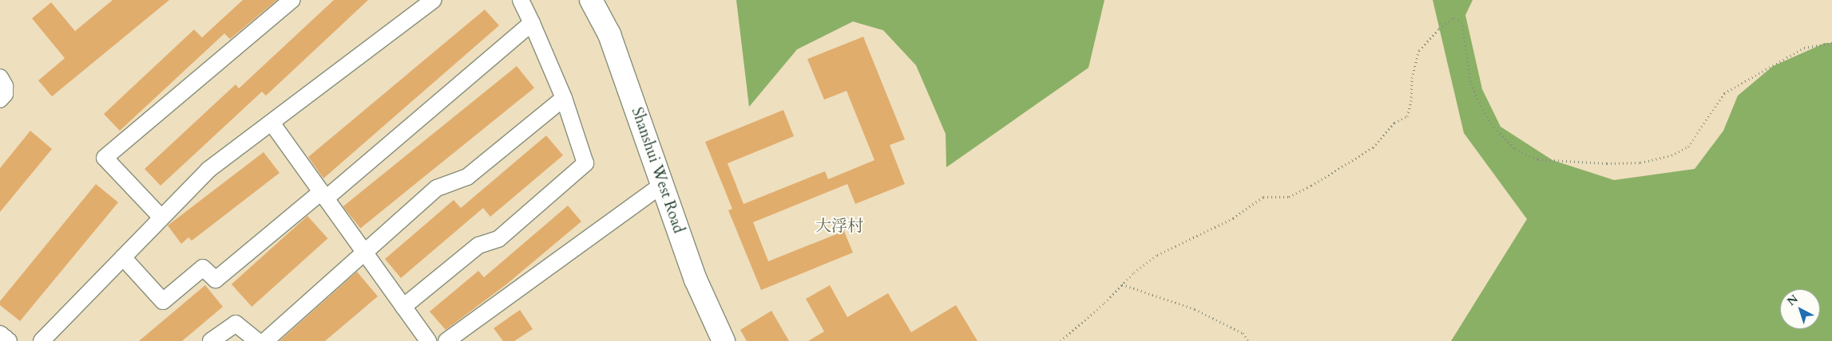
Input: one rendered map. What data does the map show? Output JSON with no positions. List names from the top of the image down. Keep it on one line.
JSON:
{"streets":{"street":["Shanshui West Road"]},"districts":["大浮村"],"north":"top left"}
